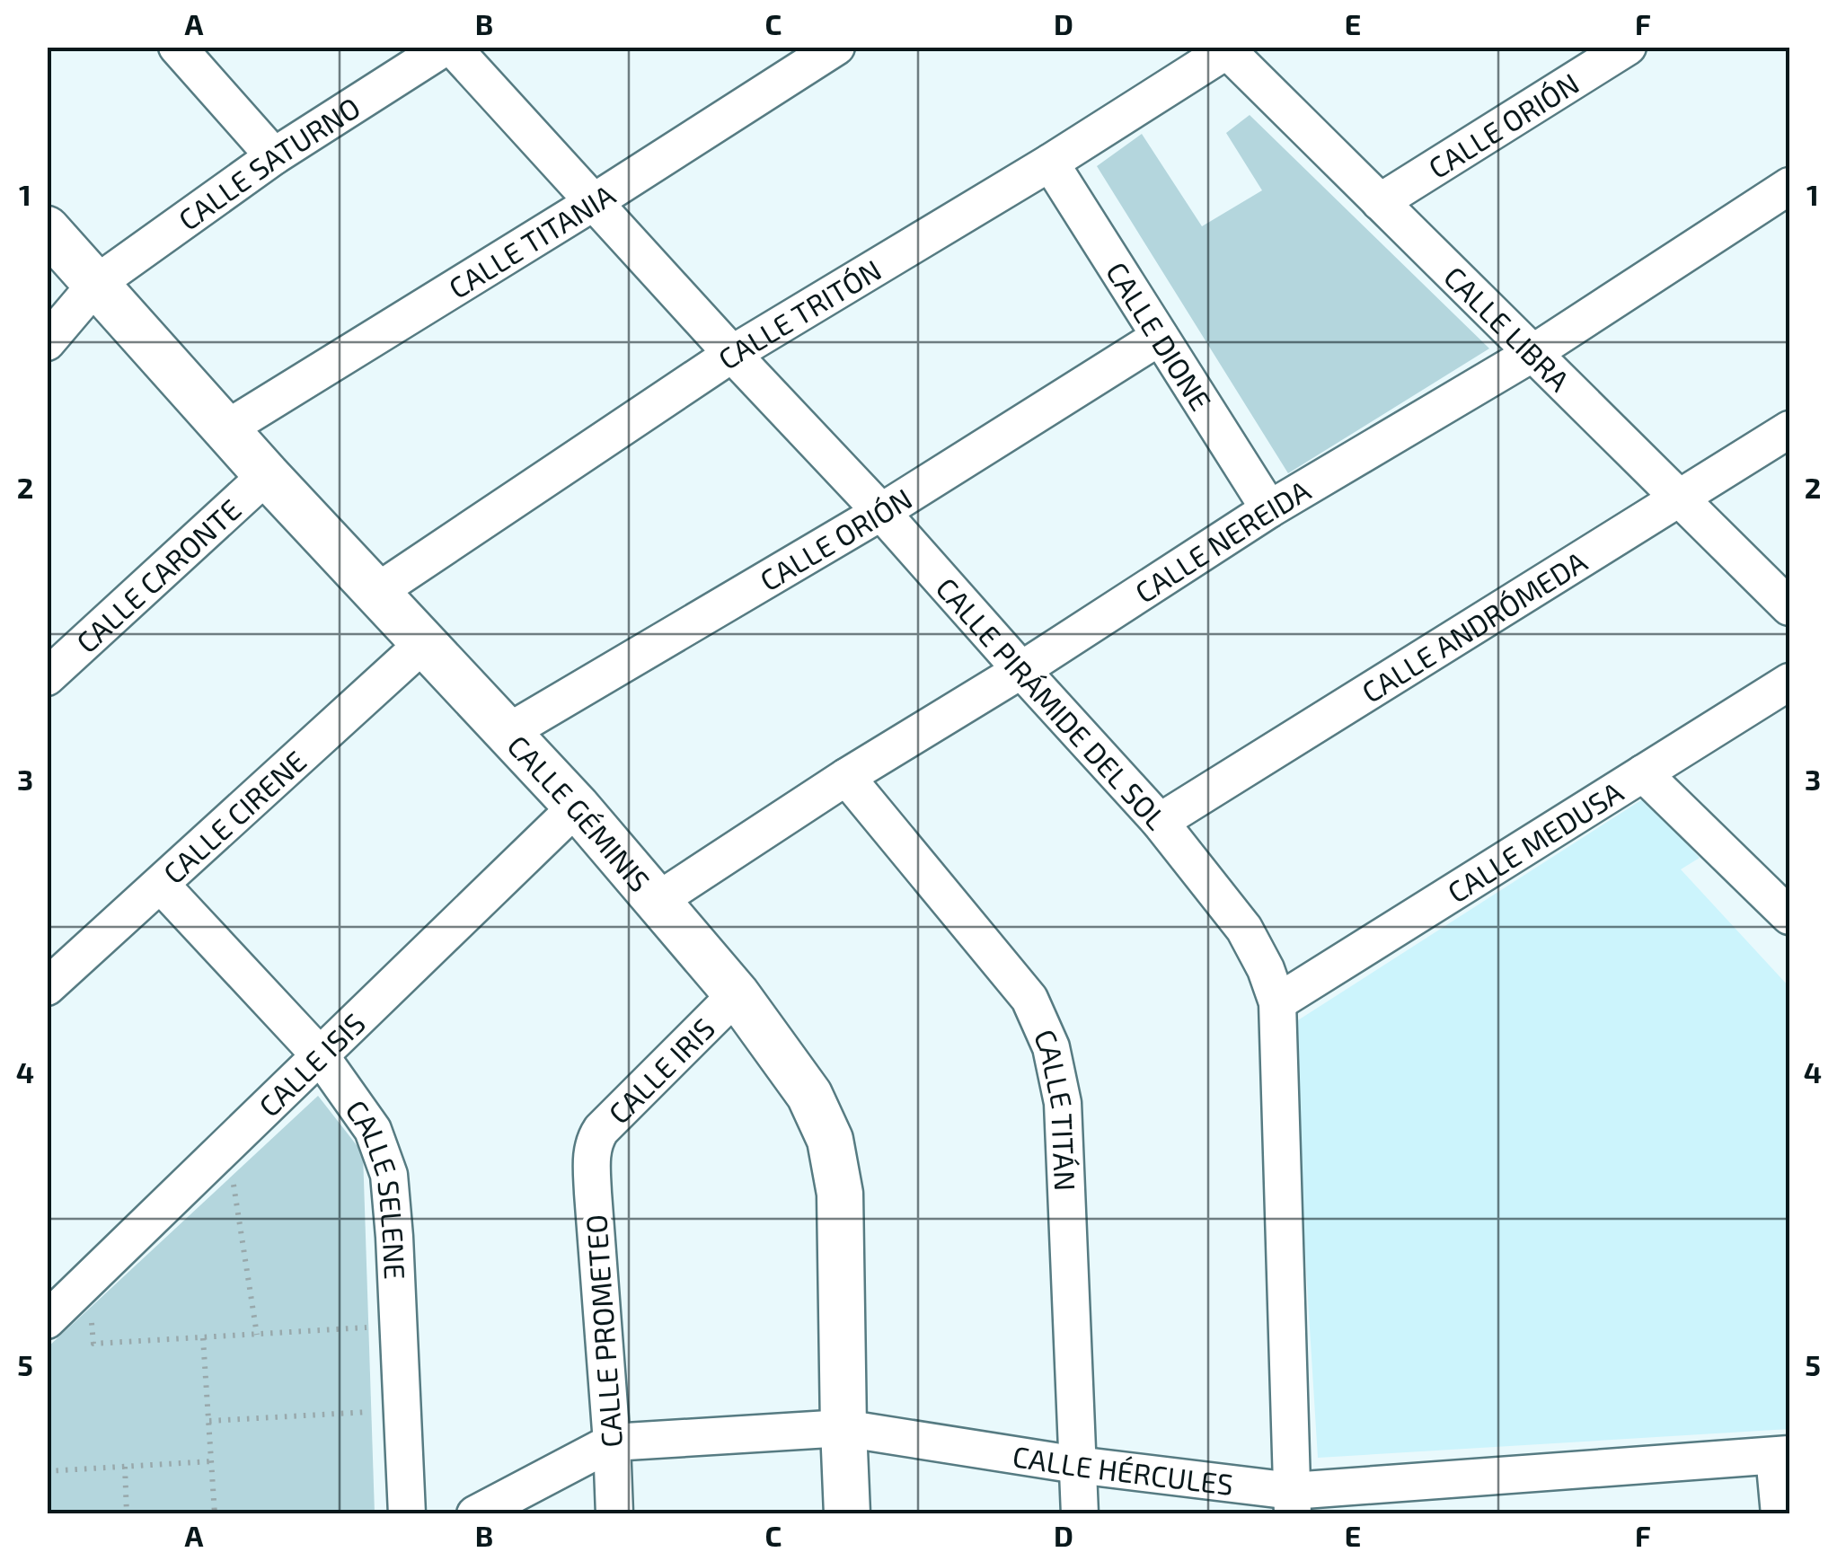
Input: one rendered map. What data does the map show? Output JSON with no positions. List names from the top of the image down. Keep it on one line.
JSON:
{"streets":{"street":["CALLE ORIÓN","CALLE SATURNO","CALLE TITANIA","CALLE TRITÓN","CALLE LIBRA","CALLE DIONE","CALLE NEREIDA","CALLE CARONTE","CALLE ANDRÓMEDA","CALLE PIRÁMIDE DEL SOL","CALLE GÉMINIS","CALLE CIRENE","CALLE MEDUSA","CALLE ISIS","CALLE IRIS","CALLE TITÁN","CALLE SELENE","CALLE PROMETEO","CALLE HÉRCULES"]},"crossings":[["CALLE ORIÓN","CALLE LIBRA"],["CALLE ORIÓN","CALLE DIONE"],["CALLE ORIÓN","CALLE PIRÁMIDE DEL SOL"],["CALLE ORIÓN","CALLE GÉMINIS"],["CALLE SATURNO","CALLE GÉMINIS"],["CALLE TITANIA","CALLE PIRÁMIDE DEL SOL"],["CALLE TITANIA","CALLE GÉMINIS"],["CALLE TRITÓN","CALLE LIBRA"],["CALLE TRITÓN","CALLE DIONE"],["CALLE TRITÓN","CALLE PIRÁMIDE DEL SOL"],["CALLE TRITÓN","CALLE GÉMINIS"],["CALLE LIBRA","CALLE NEREIDA"],["CALLE LIBRA","CALLE ANDRÓMEDA"],["CALLE DIONE","CALLE NEREIDA"],["CALLE NEREIDA","CALLE PIRÁMIDE DEL SOL"],["CALLE NEREIDA","CALLE GÉMINIS"],["CALLE NEREIDA","CALLE TITÁN"],["CALLE CARONTE","CALLE GÉMINIS"],["CALLE ANDRÓMEDA","CALLE PIRÁMIDE DEL SOL"],["CALLE PIRÁMIDE DEL SOL","CALLE MEDUSA"],["CALLE PIRÁMIDE DEL SOL","CALLE HÉRCULES"],["CALLE GÉMINIS","CALLE CIRENE"],["CALLE GÉMINIS","CALLE ISIS"],["CALLE GÉMINIS","CALLE IRIS"],["CALLE GÉMINIS","CALLE HÉRCULES"],["CALLE CIRENE","CALLE SELENE"],["CALLE ISIS","CALLE SELENE"],["CALLE IRIS","CALLE PROMETEO"],["CALLE TITÁN","CALLE HÉRCULES"],["CALLE PROMETEO","CALLE HÉRCULES"]],"grid":{"columns":["A","B","C","D","E","F"],"rows":["1","2","3","4","5"]}}
